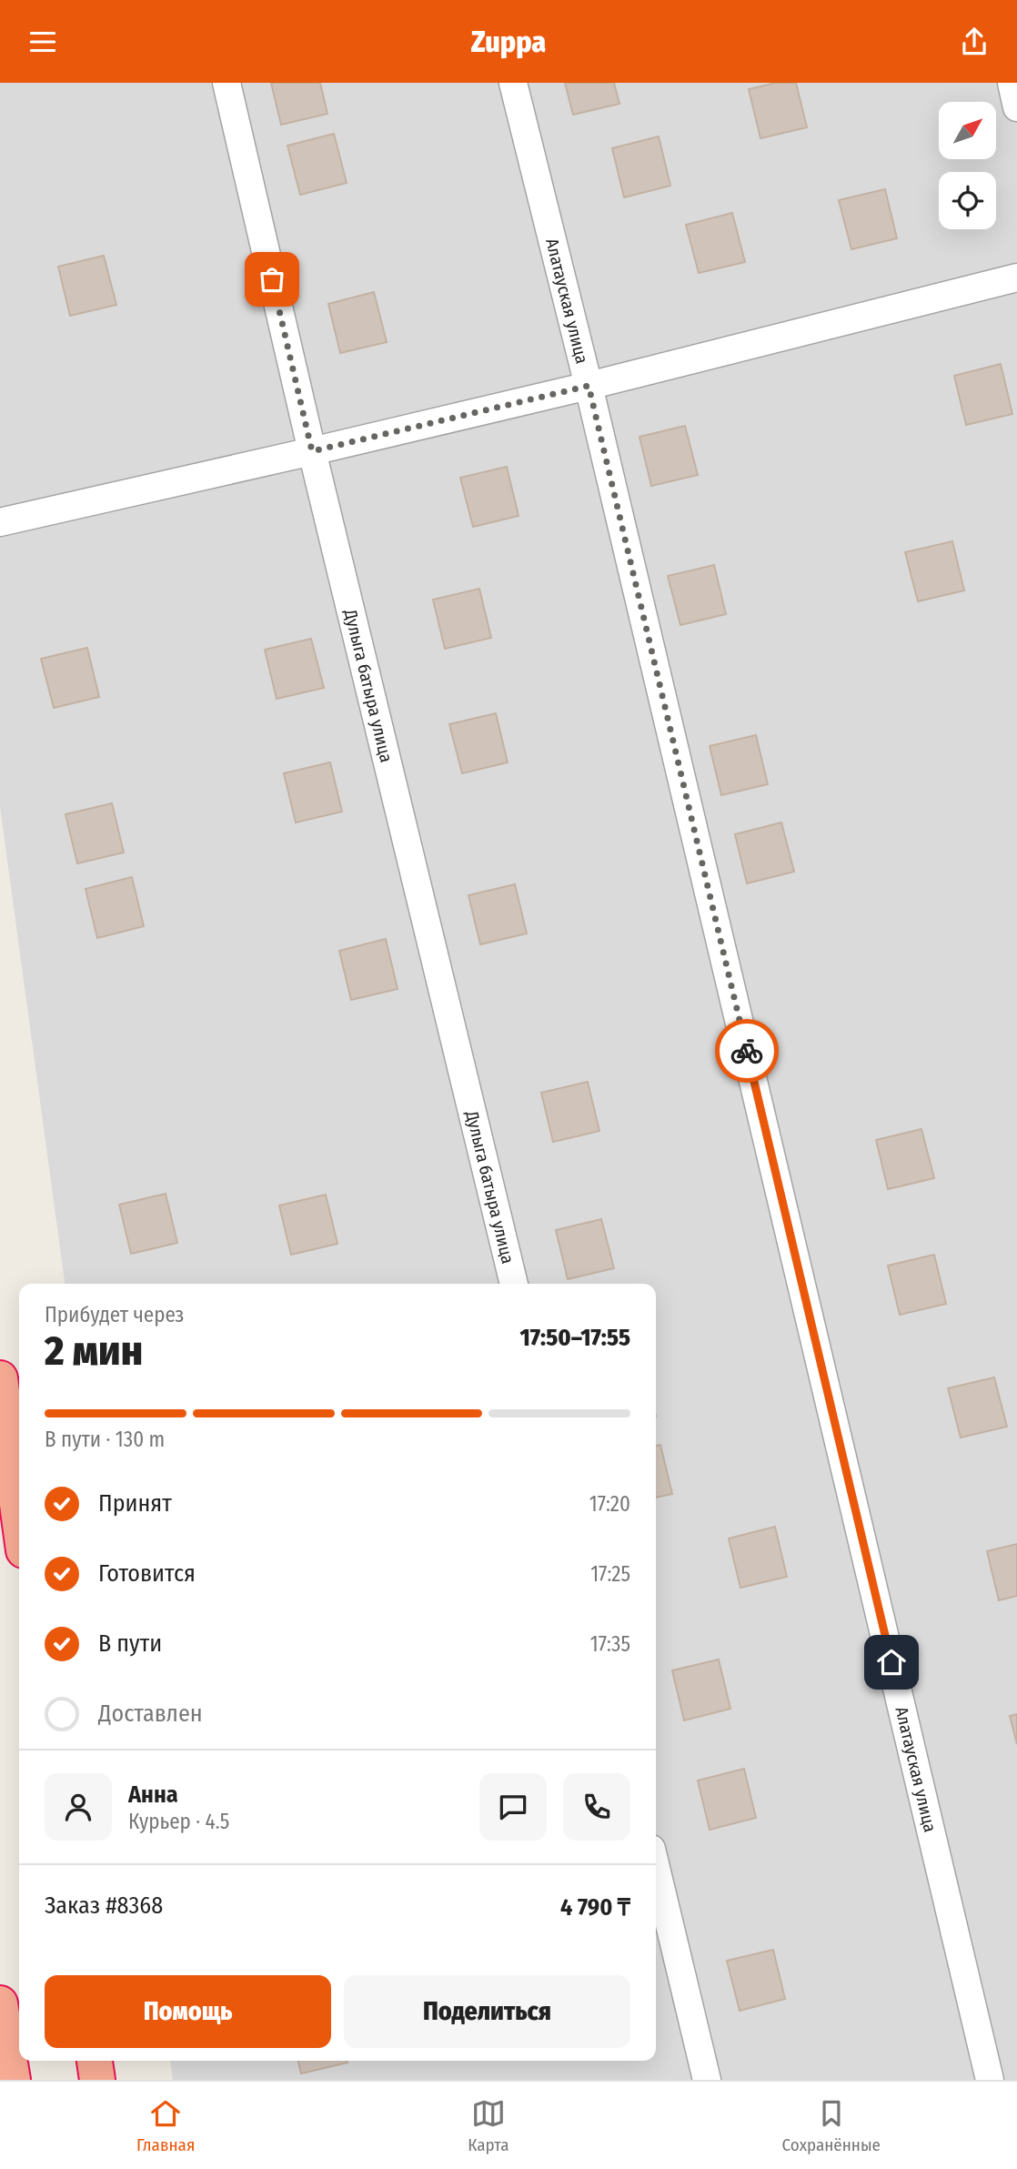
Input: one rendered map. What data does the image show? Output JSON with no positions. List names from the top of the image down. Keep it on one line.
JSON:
{"streets":{"street":["Алатауская улица","Дулыга батыра улица"]},"north":"top right","page":{"header":"Zuppa","heading":["2 мин","Прибудет через","17:50–17:55"],"panel":["Анна","Курьер · 4.5","Заказ #8368","4 790 ₸"],"bar":"В пути · 130 m","list":[["Принят","17:20"],["Готовится","17:25"],["В пути","17:35"],"Доставлен"],"buttons":["Помощь","Поделиться"],"tabs":["Главная","Карта","Сохранённые"]}}
